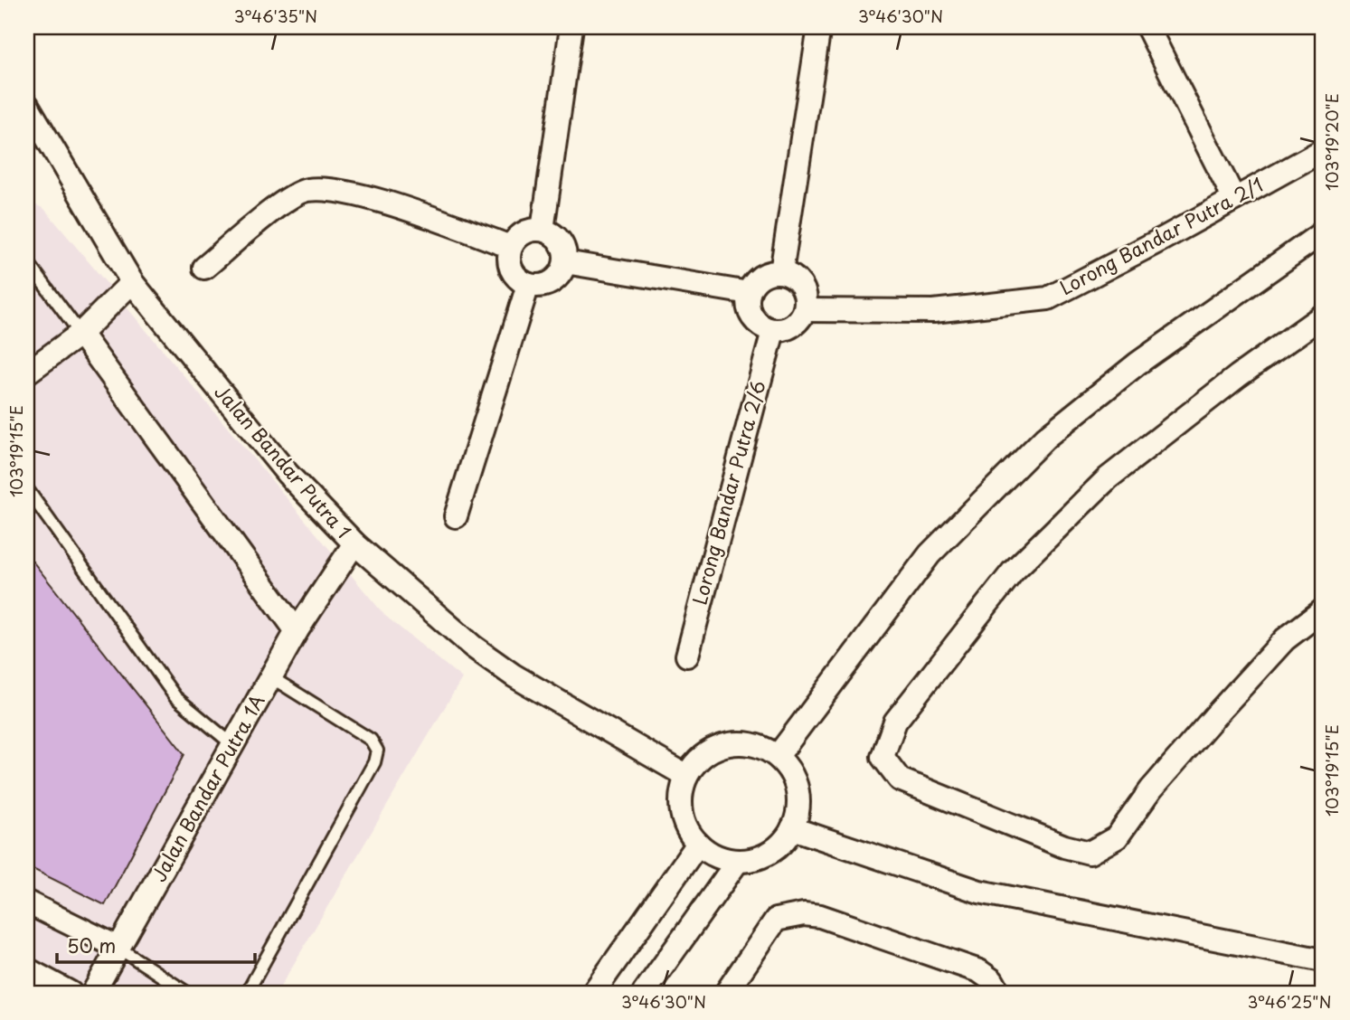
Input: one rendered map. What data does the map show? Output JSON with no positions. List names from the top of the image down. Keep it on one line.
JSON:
{"streets":{"street":["Lorong Bandar Putra 2/1","Jalan Bandar Putra 1","Lorong Bandar Putra 2/6","Jalan Bandar Putra 1A"]},"crossings":[["Lorong Bandar Putra 2/1","Lorong Bandar Putra 2/6"],["Jalan Bandar Putra 1","Jalan Bandar Putra 1A"]],"scale_bar":"50 m","coordinates":["3°46'35\"N","3°46'30\"N","103°19'20\"E","103°19'15\"E","3°46'25\"N"]}
